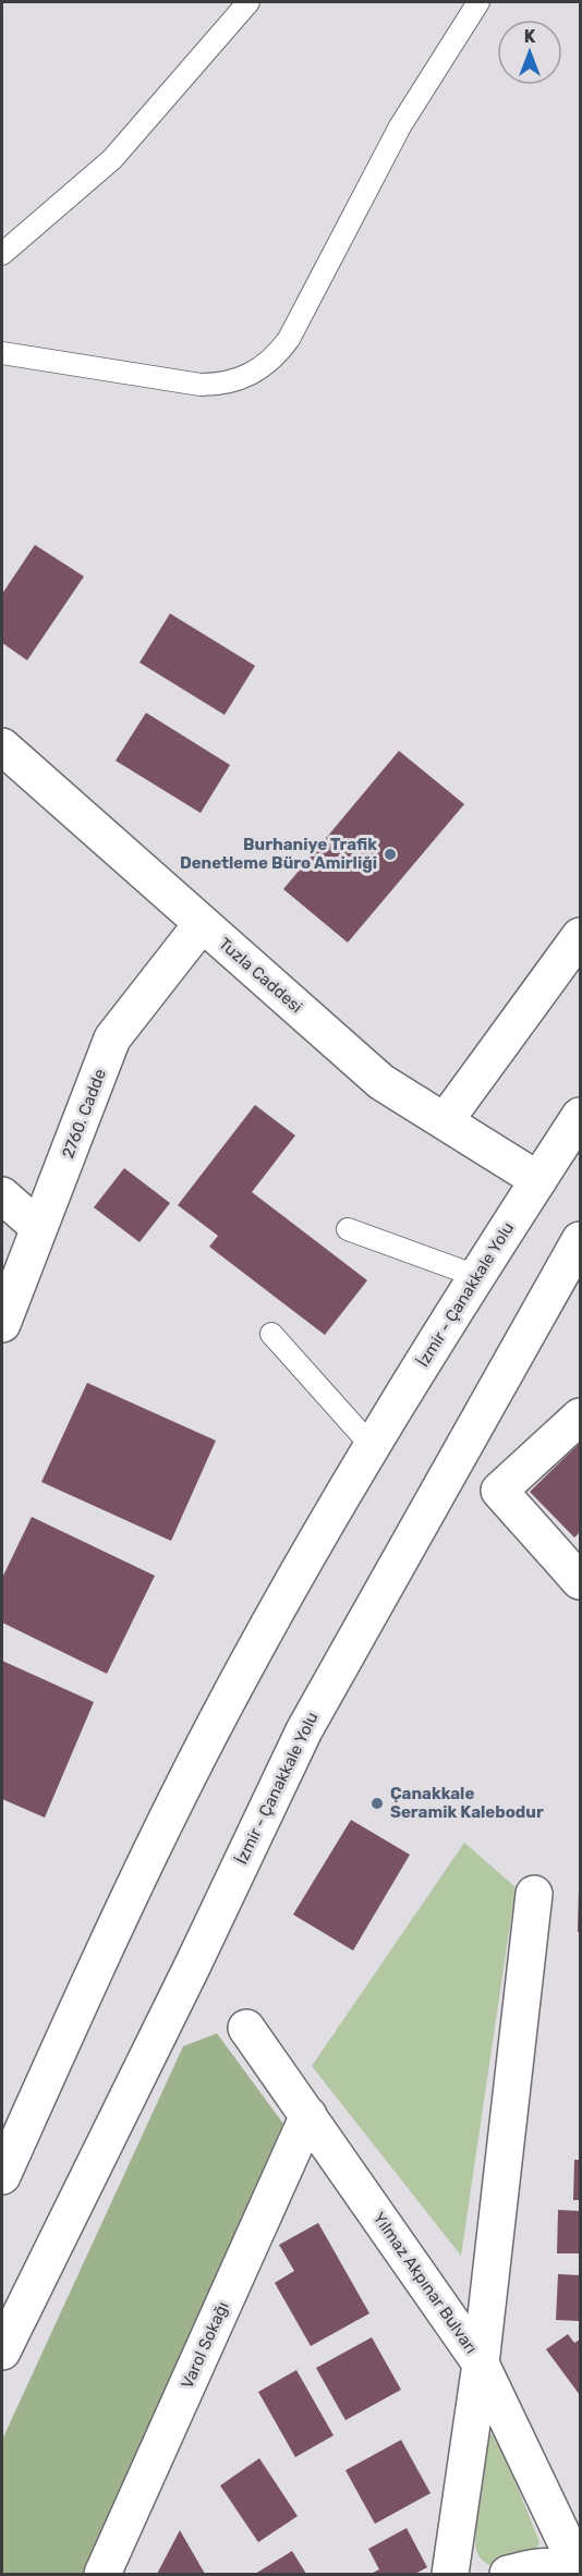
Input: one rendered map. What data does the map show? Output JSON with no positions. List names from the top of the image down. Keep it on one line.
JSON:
{"streets":{"main road":["Tuzla Caddesi","2760. Cadde","İzmir - Çanakkale Yolu","Yılmaz Akpınar Bulvarı","Varol Sokağı"]},"crossings":[["Tuzla Caddesi","2760. Cadde"],["Tuzla Caddesi","İzmir - Çanakkale Yolu"],["Yılmaz Akpınar Bulvarı","Varol Sokağı"]],"places":["Burhaniye Trafik Denetleme Büro Amirliği","Çanakkale Seramik Kalebodur"],"north":"top"}
